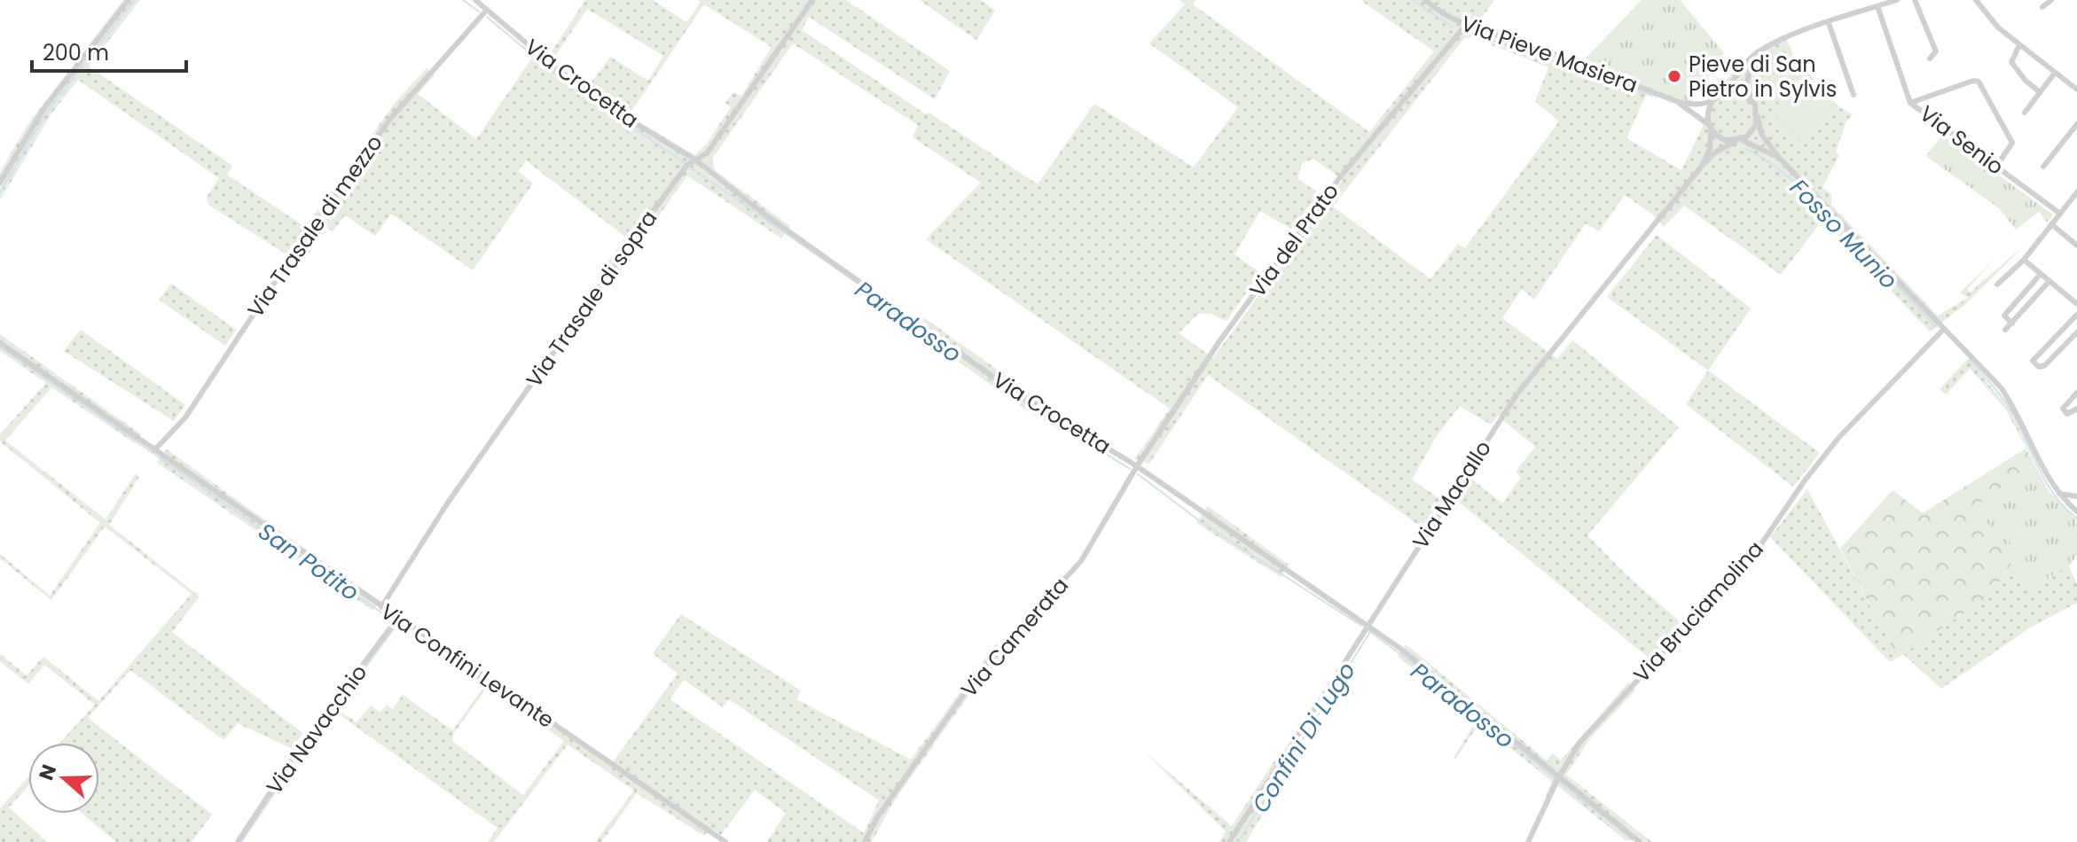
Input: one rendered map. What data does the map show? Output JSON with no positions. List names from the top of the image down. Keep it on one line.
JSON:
{"streets":{"street":["Via Pieve Masiera","Via Crocetta","Via Senio","Via Trasale di mezzo","Via del Prato","Via Trasale di sopra","Via Macallo","Via Bruciamolina","Via Camerata","Via Confini Levante","Via Navacchio"]},"crossings":[["Via Pieve Masiera","Via del Prato"],["Via Pieve Masiera","Via Macallo"],["Via Crocetta","Via Trasale di mezzo"],["Via Crocetta","Via del Prato"],["Via Crocetta","Via Trasale di sopra"],["Via Crocetta","Via Macallo"],["Via Crocetta","Via Bruciamolina"],["Via Crocetta","Via Camerata"],["Via Trasale di mezzo","Via Confini Levante"],["Via del Prato","Via Camerata"],["Via Trasale di sopra","Via Confini Levante"],["Via Confini Levante","Via Navacchio"]],"water":["Fosso Munio","Paradosso","San Potito","Confini Di Lugo"],"places":["Pieve di San Pietro in Sylvis"],"scale_bar":"200 m","north":"left"}
